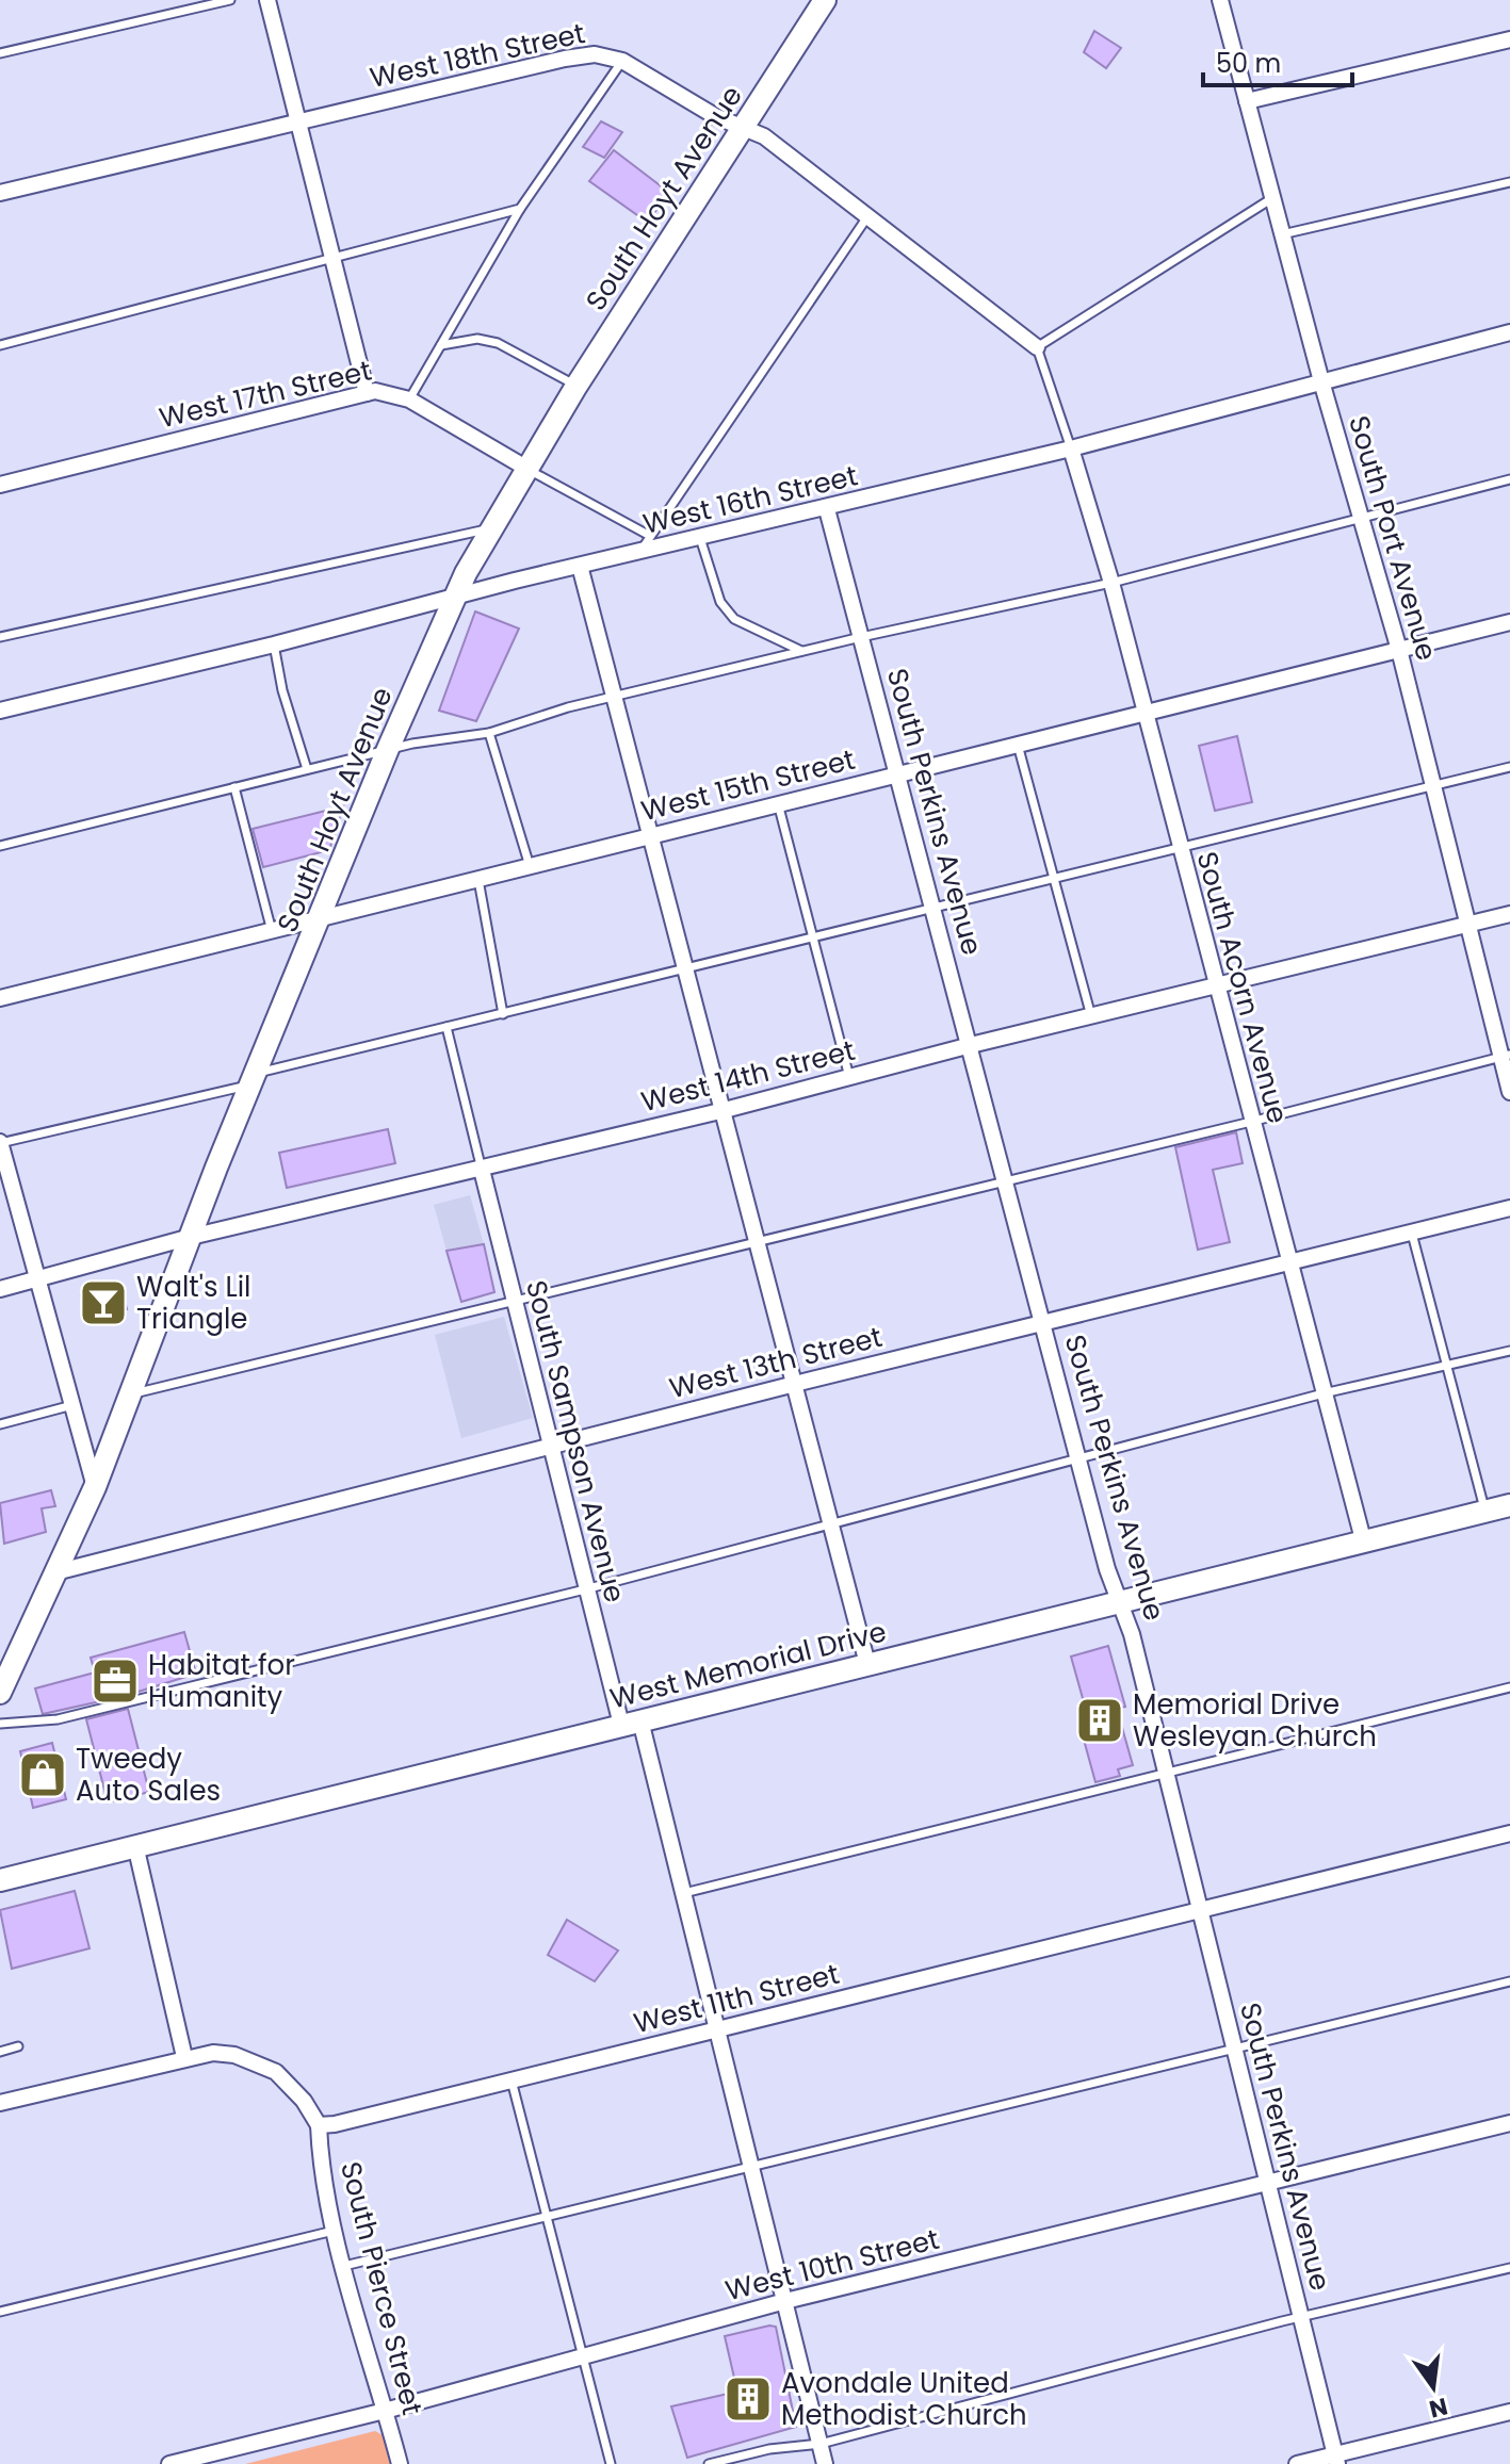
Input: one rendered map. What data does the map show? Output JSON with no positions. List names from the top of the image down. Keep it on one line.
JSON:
{"streets":{"main road":["South Hoyt Avenue","West Memorial Drive"],"street":["West 18th Street","West 17th Street","West 16th Street","South Port Avenue","West 15th Street","South Perkins Avenue","South Acorn Avenue","West 14th Street","West 13th Street","South Sampson Avenue","West 11th Street","West 10th Street","South Pierce Street"]},"crossings":[["West 18th Street","South Hoyt Avenue"],["South Hoyt Avenue","West 17th Street"],["South Hoyt Avenue","West 16th Street"],["South Hoyt Avenue","West 15th Street"],["South Hoyt Avenue","West 14th Street"],["South Hoyt Avenue","West 13th Street"],["West 16th Street","South Port Avenue"],["West 16th Street","South Perkins Avenue"],["West 16th Street","South Acorn Avenue"],["South Port Avenue","West 15th Street"],["South Port Avenue","West 14th Street"],["West 15th Street","South Perkins Avenue"],["West 15th Street","South Acorn Avenue"],["South Perkins Avenue","West 14th Street"],["South Perkins Avenue","West 13th Street"],["South Perkins Avenue","West Memorial Drive"],["South Perkins Avenue","West 11th Street"],["South Perkins Avenue","West 10th Street"],["South Acorn Avenue","West 14th Street"],["South Acorn Avenue","West 13th Street"],["South Acorn Avenue","West Memorial Drive"],["West 14th Street","South Sampson Avenue"],["West 13th Street","South Sampson Avenue"],["South Sampson Avenue","West Memorial Drive"],["South Sampson Avenue","West 11th Street"],["South Sampson Avenue","West 10th Street"],["West 11th Street","South Pierce Street"],["West 10th Street","South Pierce Street"]],"places":{"bar":["Walt's Lil Triangle"],"office":["Habitat for Humanity"],"building":["Memorial Drive Wesleyan Church","Avondale United Methodist Church"],"shop":["Tweedy Auto Sales"]},"scale_bar":"50 m","north":"bottom"}
